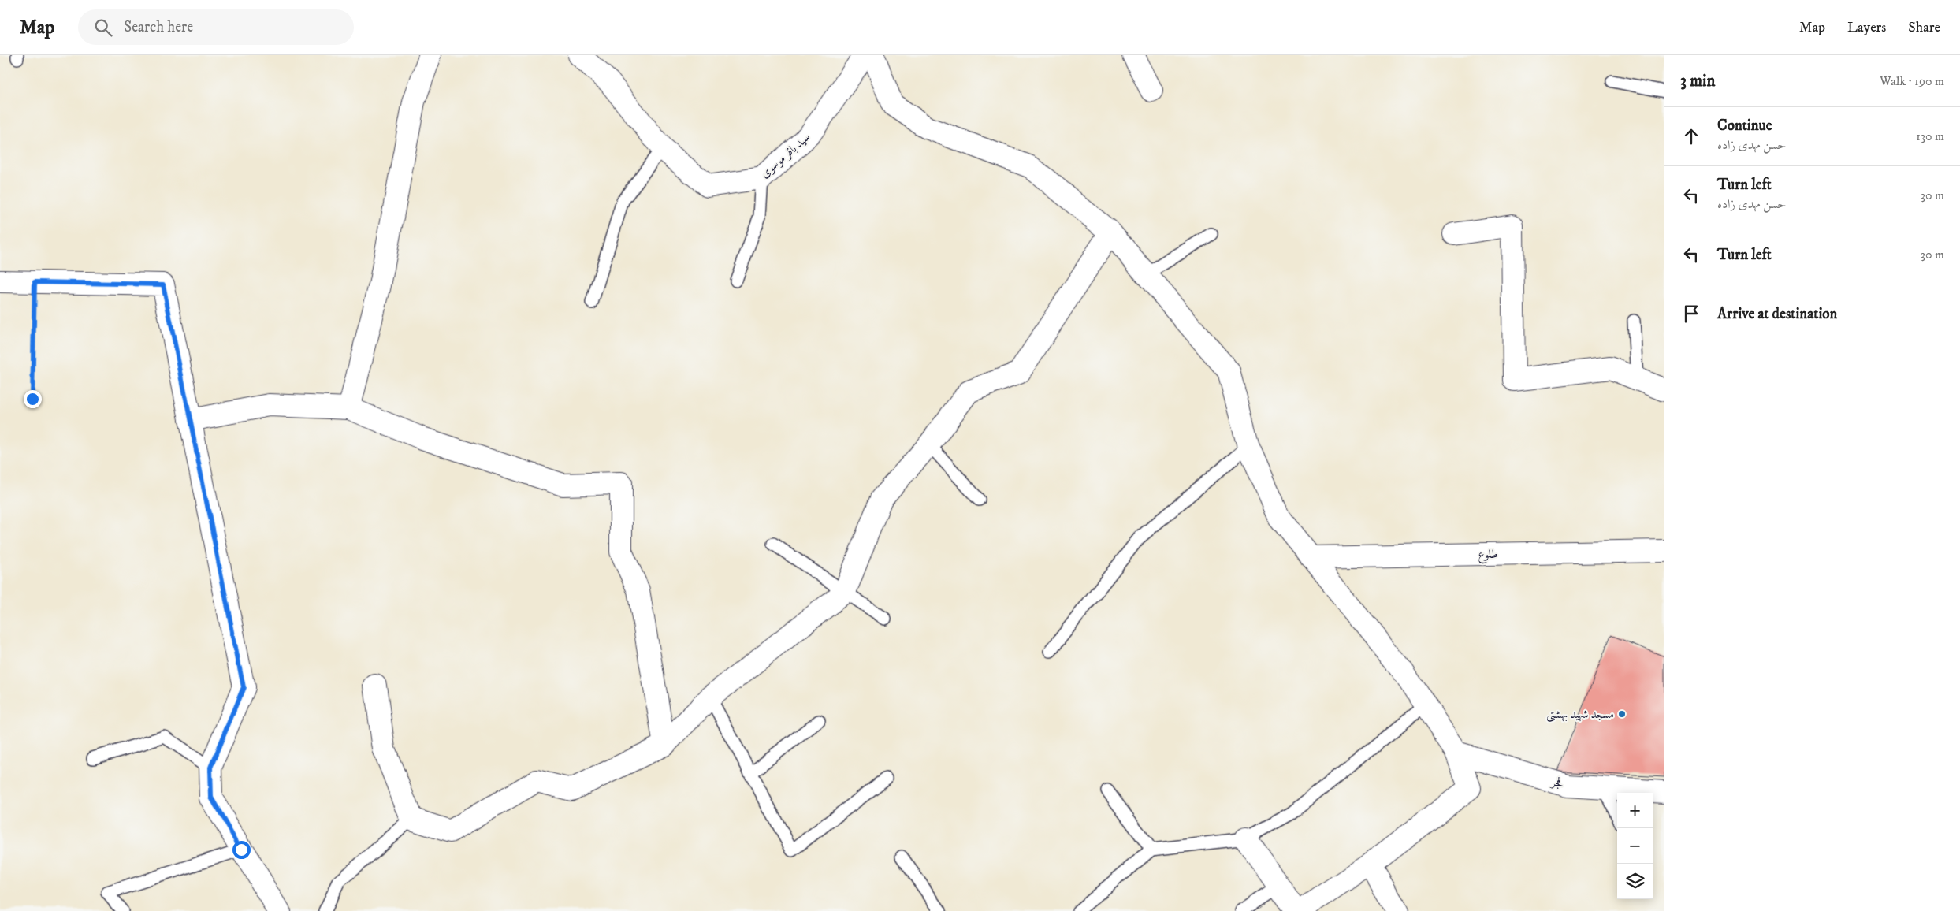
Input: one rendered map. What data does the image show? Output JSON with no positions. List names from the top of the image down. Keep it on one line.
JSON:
{"streets":{"street":["سید باقر موسوی","طلوع","فجر"]},"places":["مسجد شهید بهشتی"],"page":{"header":"Map","search":"Search here","nav":["Map","Layers","Share"],"heading":["3 min","Walk · 190 m"],"list":[["Continue","حسن مهدی زاده","130 m"],["Turn left","حسن مهدی زاده","30 m"],["Turn left","30 m"],"Arrive at destination"],"map_buttons":["+","−"]}}
